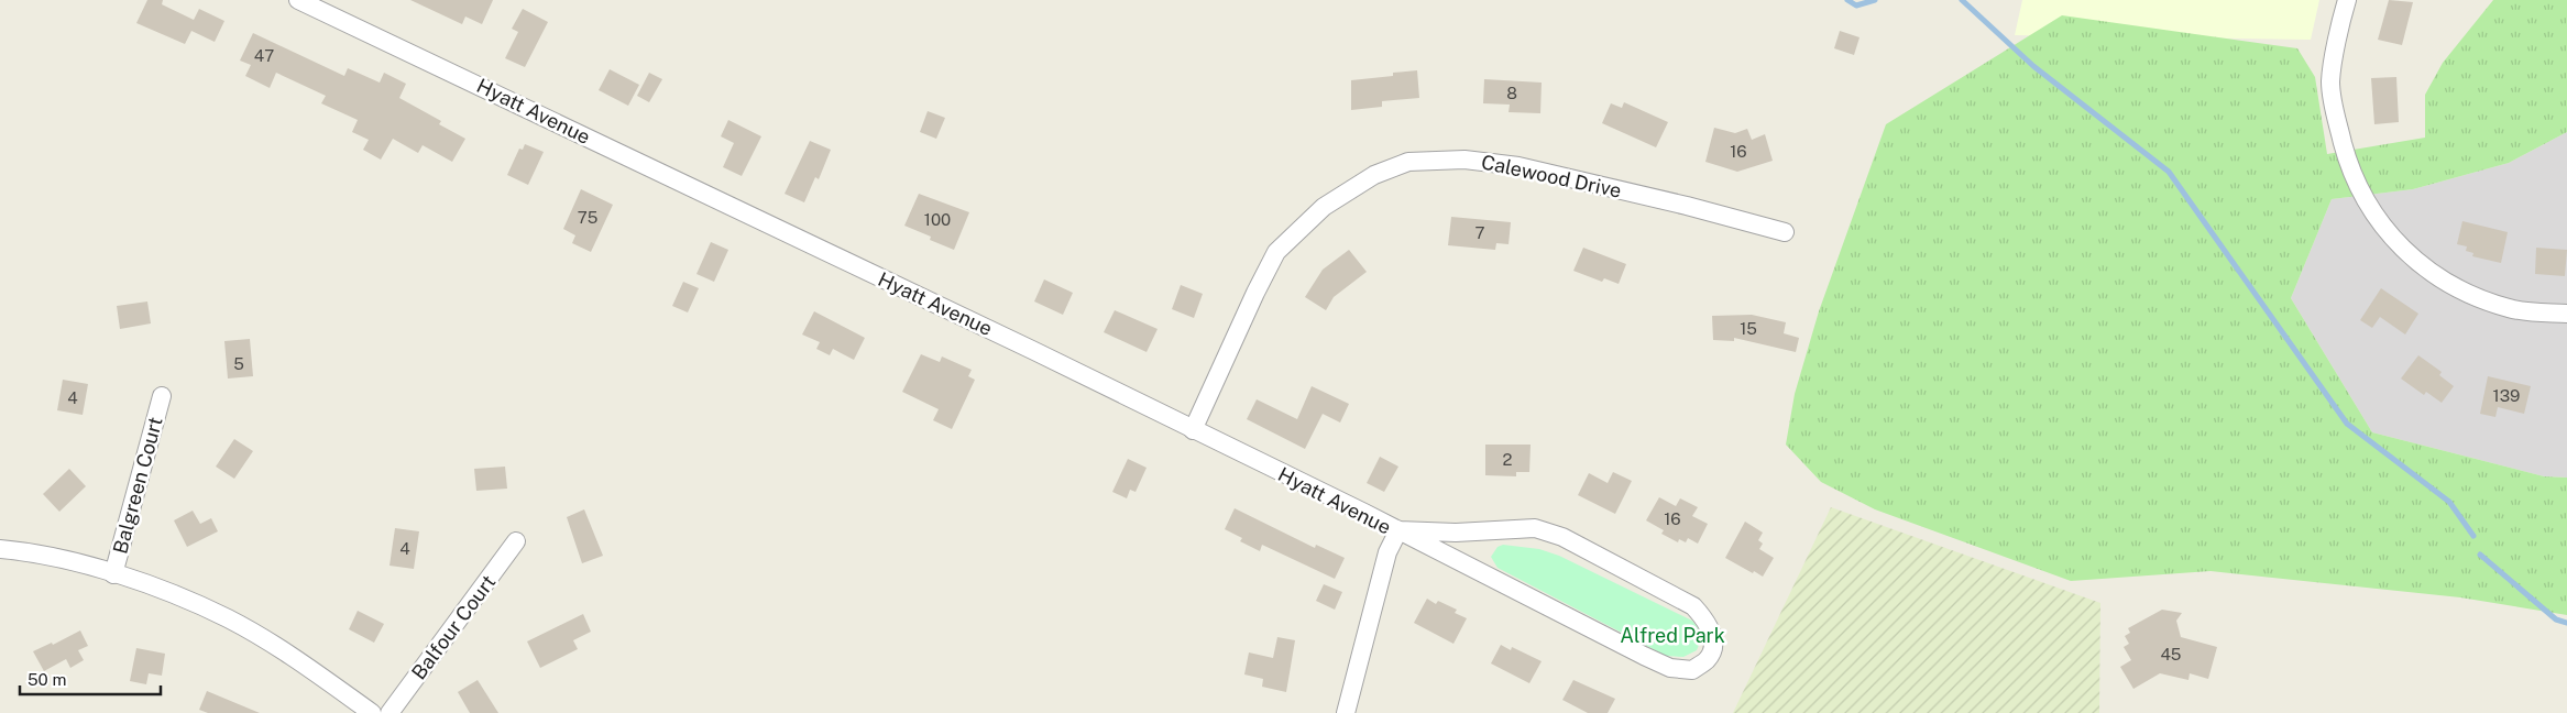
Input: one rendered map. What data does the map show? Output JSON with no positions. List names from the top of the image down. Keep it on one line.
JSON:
{"streets":{"street":["Hyatt Avenue","Calewood Drive","Balgreen Court","Balfour Court"]},"crossings":[["Hyatt Avenue","Calewood Drive"]],"parks":["Alfred Park"],"house_numbers":["47","8","16","75","100","7","15","5","139","4","2","16","4","45"],"scale_bar":"50 m"}
